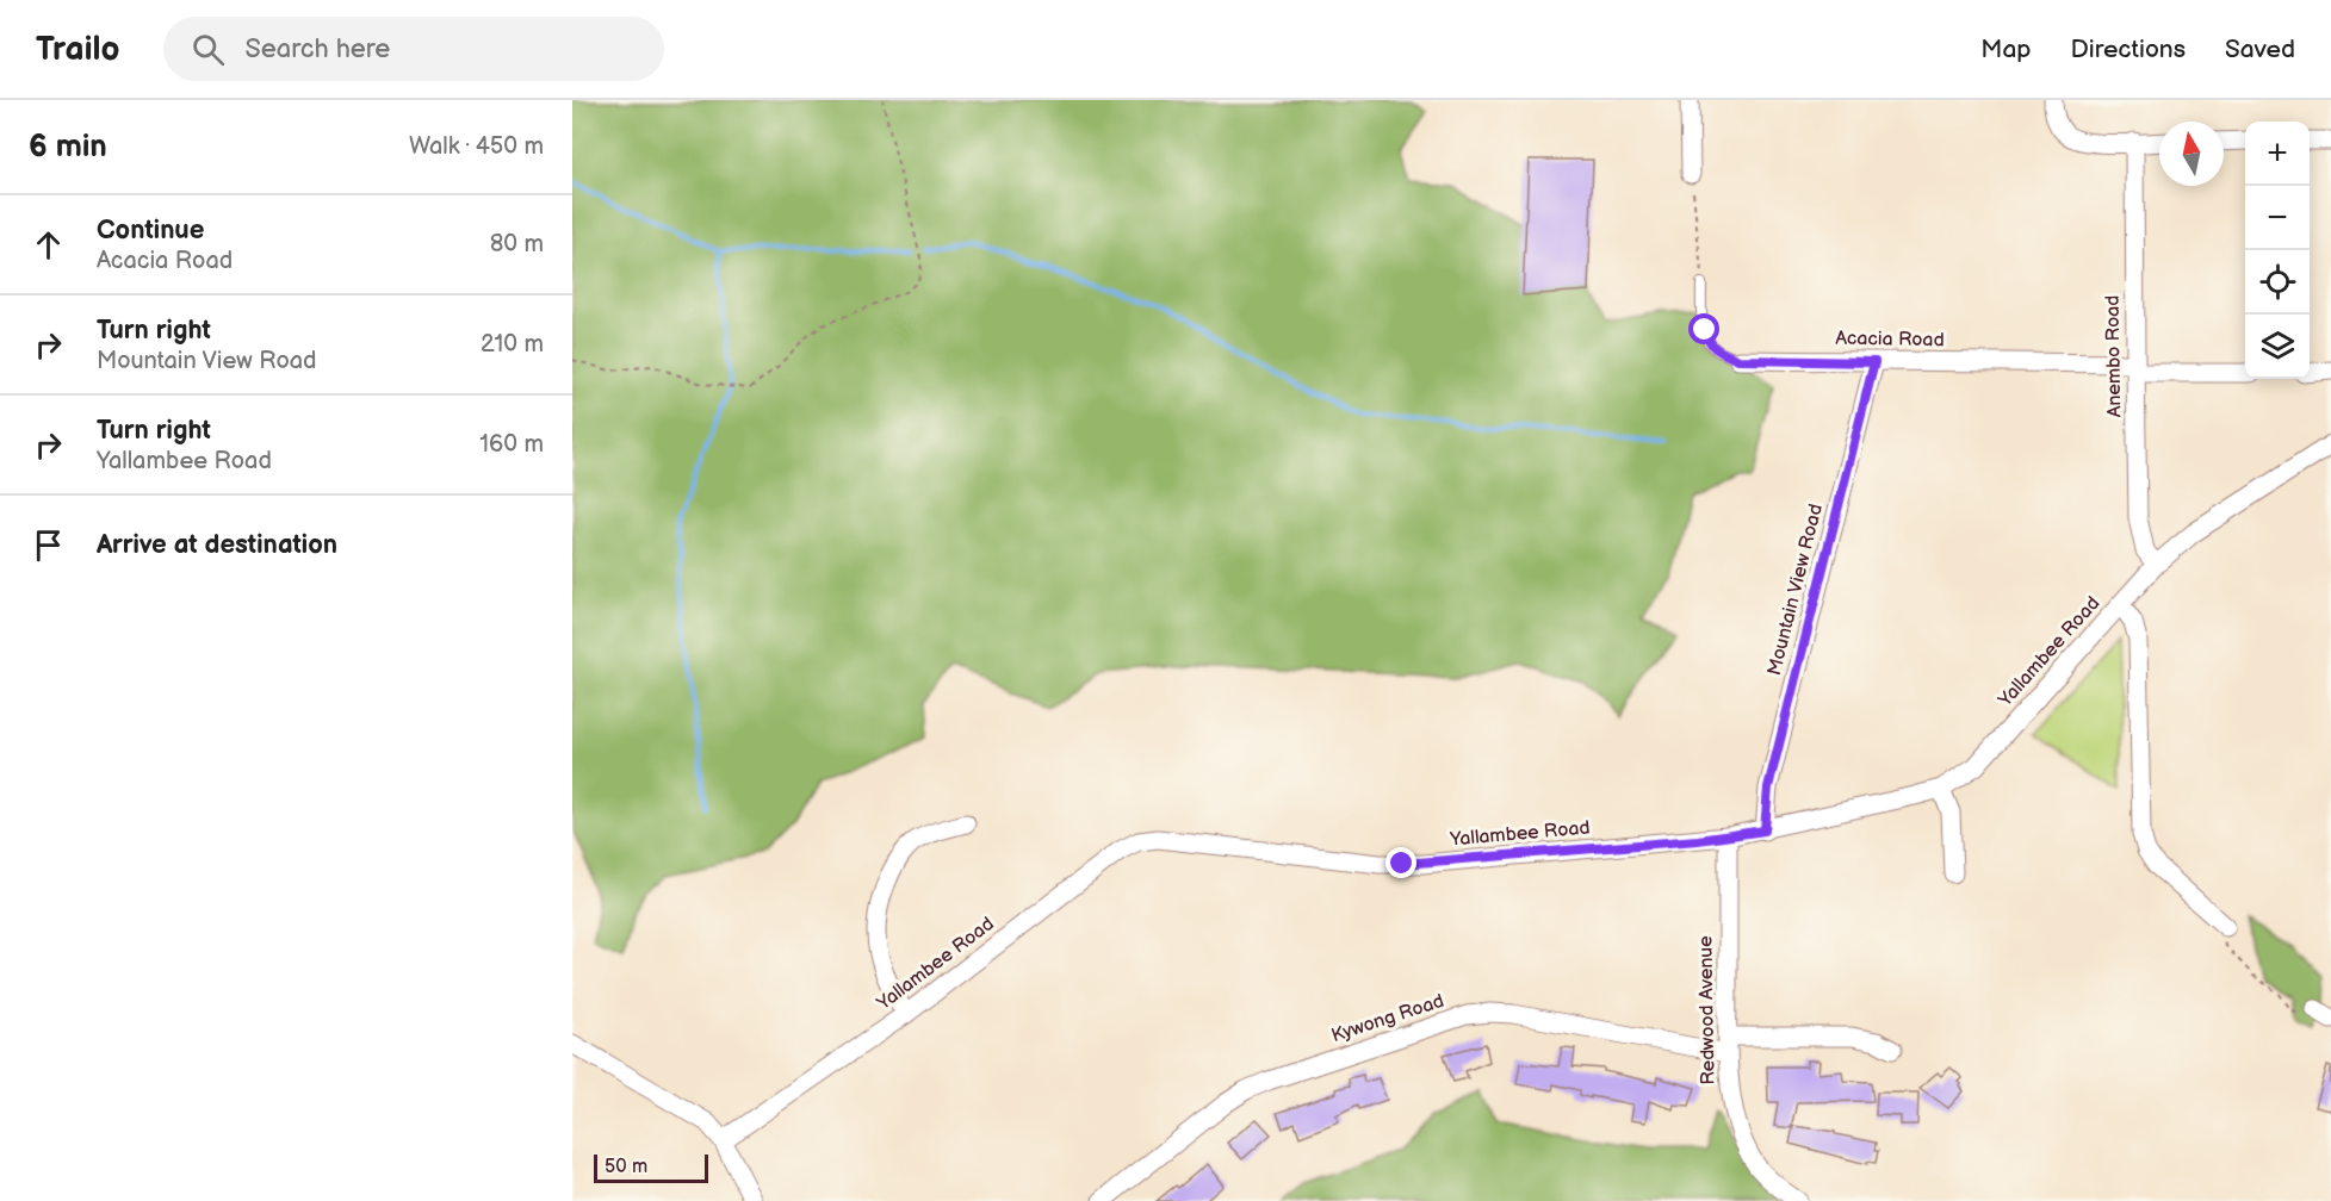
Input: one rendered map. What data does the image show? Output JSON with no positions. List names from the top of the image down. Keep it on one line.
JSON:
{"streets":{"street":["Acacia Road","Anembo Road","Mountain View Road","Yallambee Road","Redwood Avenue","Kywong Road"]},"crossings":[["Acacia Road","Anembo Road"],["Acacia Road","Mountain View Road"],["Anembo Road","Yallambee Road"],["Mountain View Road","Yallambee Road"],["Yallambee Road","Redwood Avenue"],["Redwood Avenue","Kywong Road"]],"scale_bar":"50 m","north":"top","page":{"header":"Trailo","search":"Search here","nav":["Map","Directions","Saved"],"heading":["6 min","Walk · 450 m"],"map_buttons":["+","−"],"list":[["Continue","Acacia Road","80 m"],["Turn right","Mountain View Road","210 m"],["Turn right","Yallambee Road","160 m"],"Arrive at destination"],"scale":"50 m"}}
